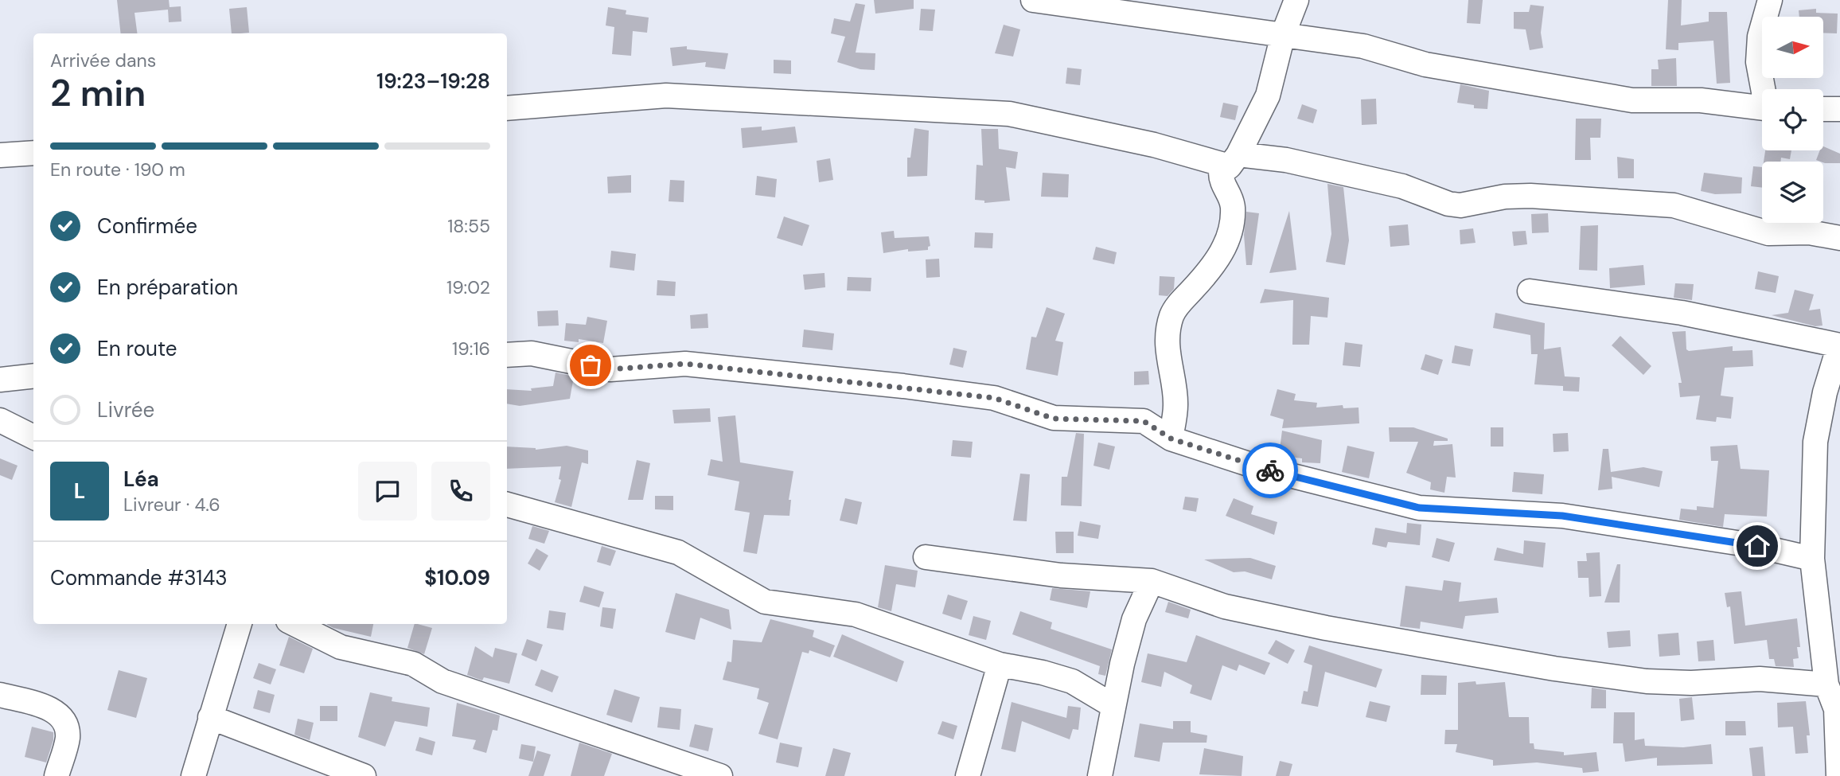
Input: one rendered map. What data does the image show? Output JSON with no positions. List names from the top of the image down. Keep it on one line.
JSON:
{"north":"right","page":{"heading":["2 min","Arrivée dans","19:23–19:28"],"panel":["Léa","Livreur · 4.6","Commande #3143","$10.09"],"bar":"En route · 190 m","list":[["Confirmée","18:55"],["En préparation","19:02"],["En route","19:16"],"Livrée"],"round":"L"}}
